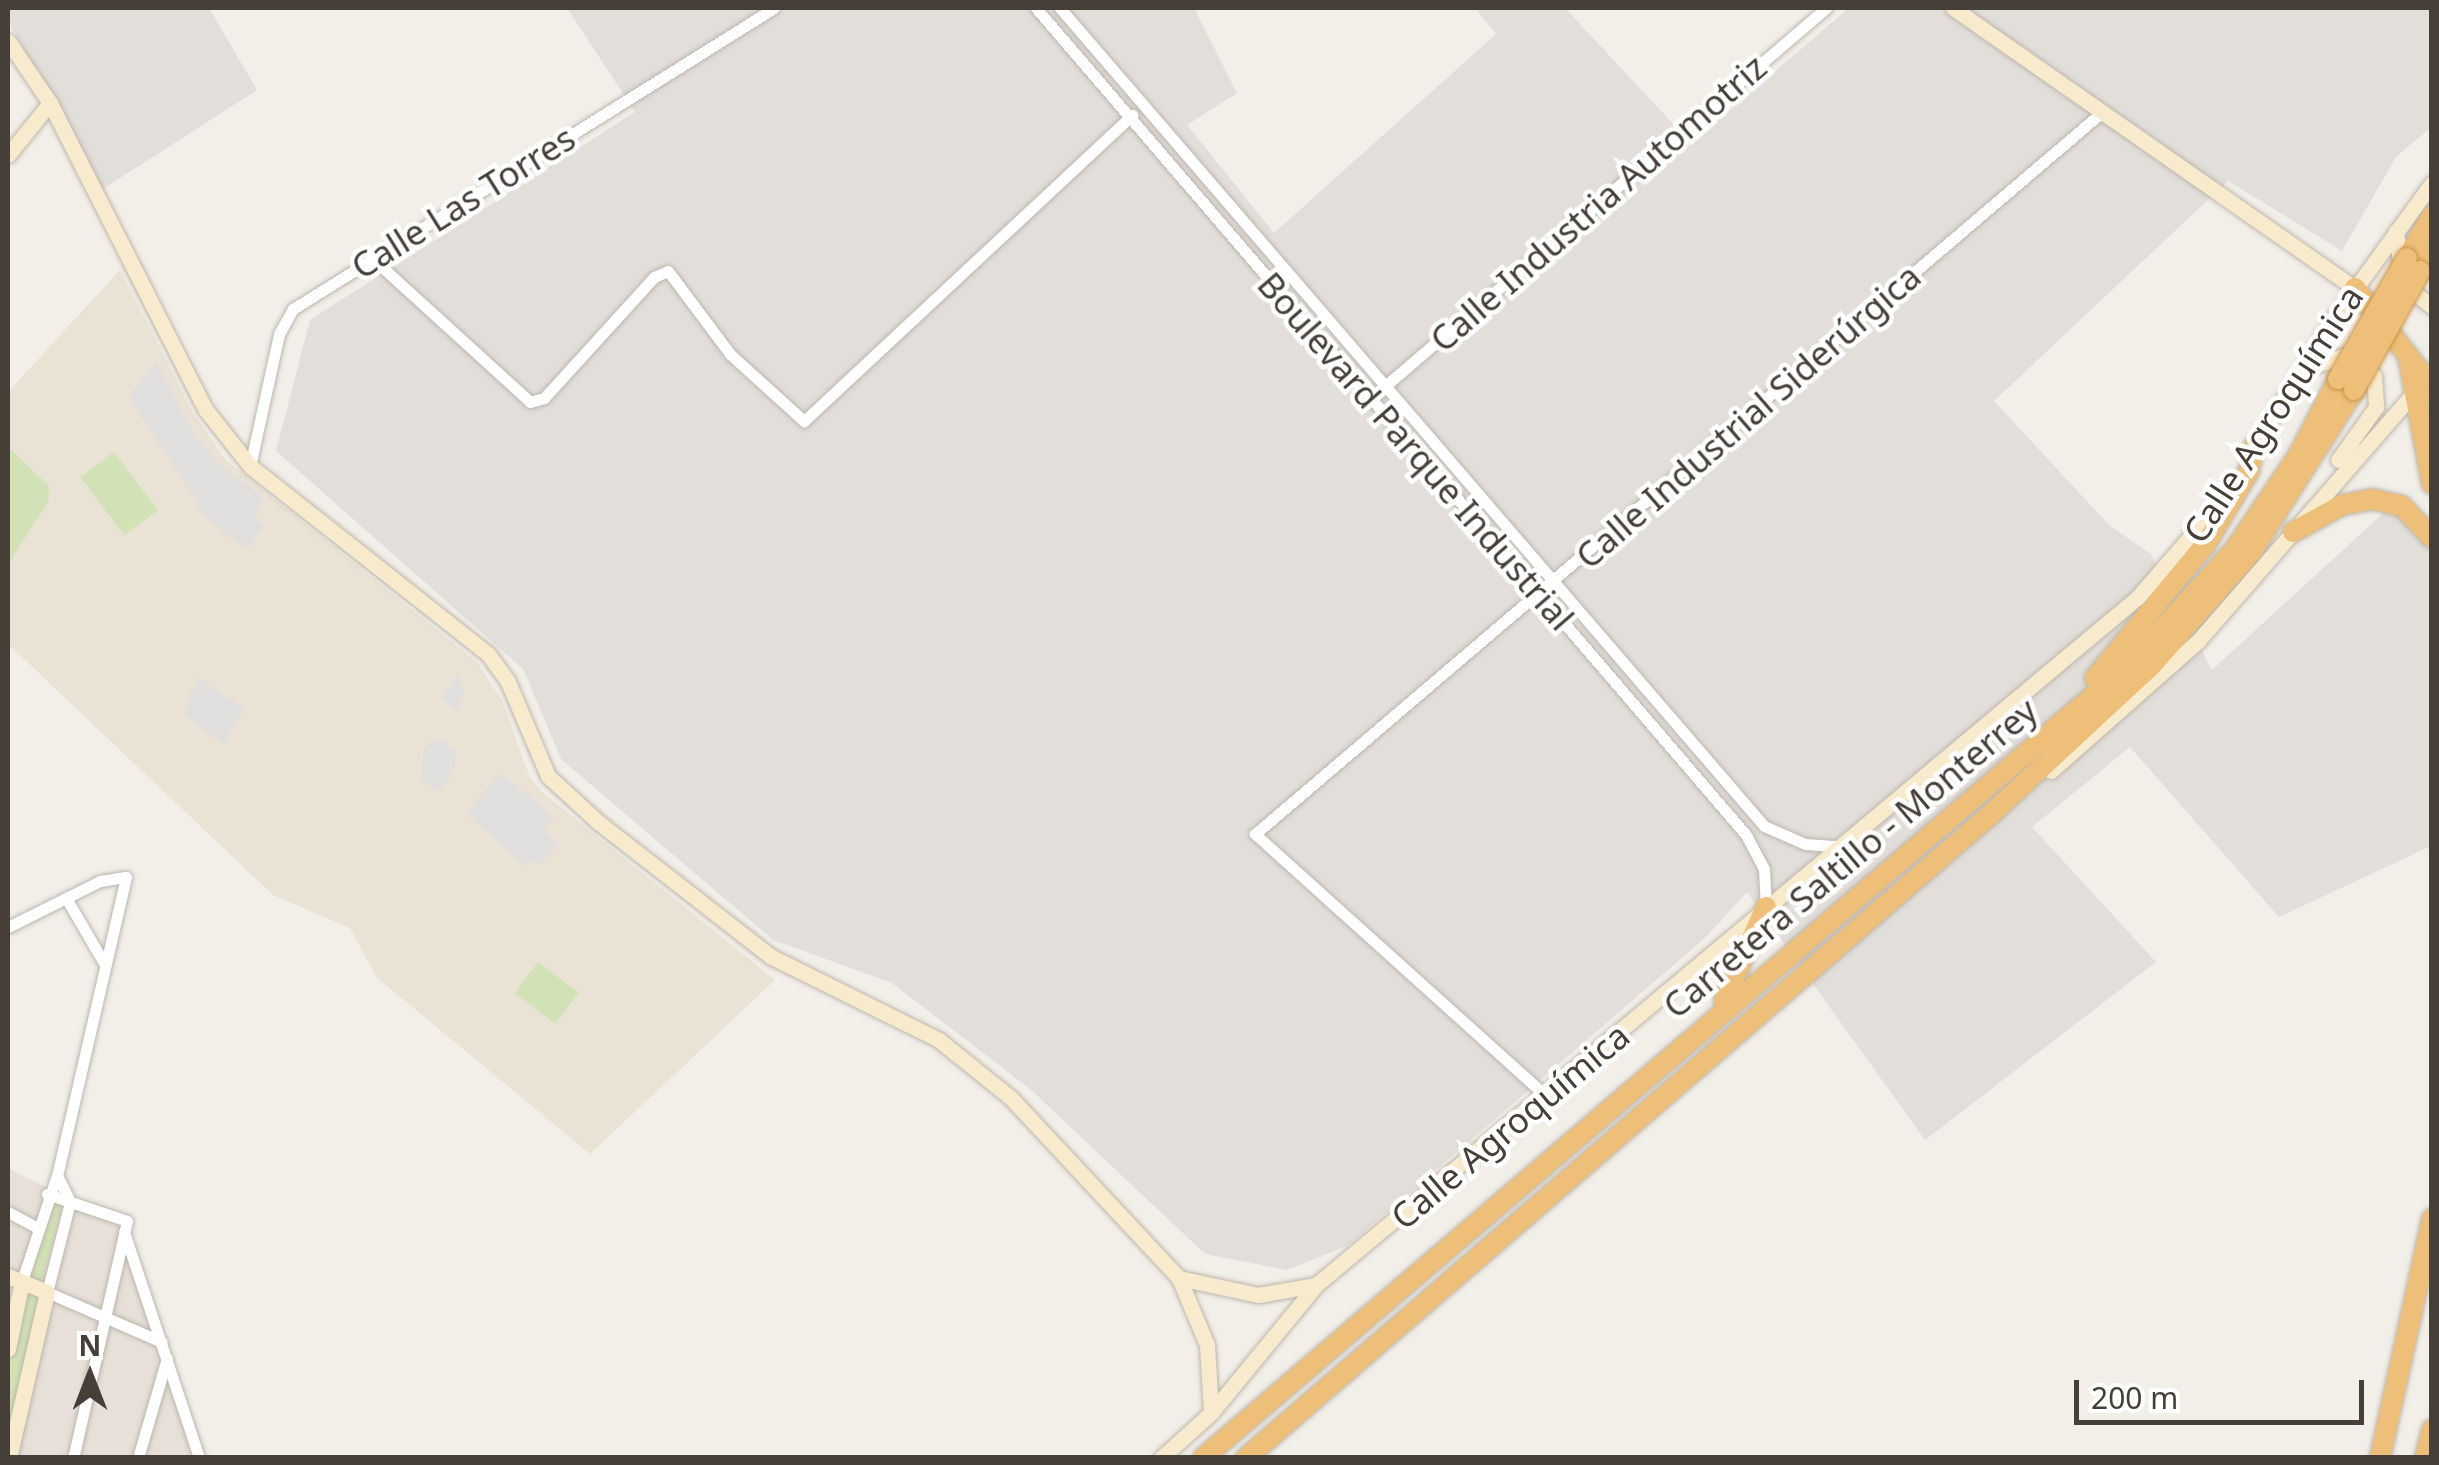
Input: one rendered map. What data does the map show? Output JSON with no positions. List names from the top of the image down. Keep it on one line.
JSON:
{"streets":{"highway":["Carretera Saltillo - Monterrey"],"street":["Calle Las Torres","Calle Industria Automotriz","Calle Agroquímica","Calle Industrial Siderúrgica","Boulevard Parque Industrial"]},"crossings":[["Calle Industria Automotriz","Boulevard Parque Industrial"],["Calle Agroquímica","Calle Industrial Siderúrgica"],["Calle Agroquímica","Boulevard Parque Industrial"],["Calle Industrial Siderúrgica","Boulevard Parque Industrial"]],"scale_bar":"200 m","north":"top"}
